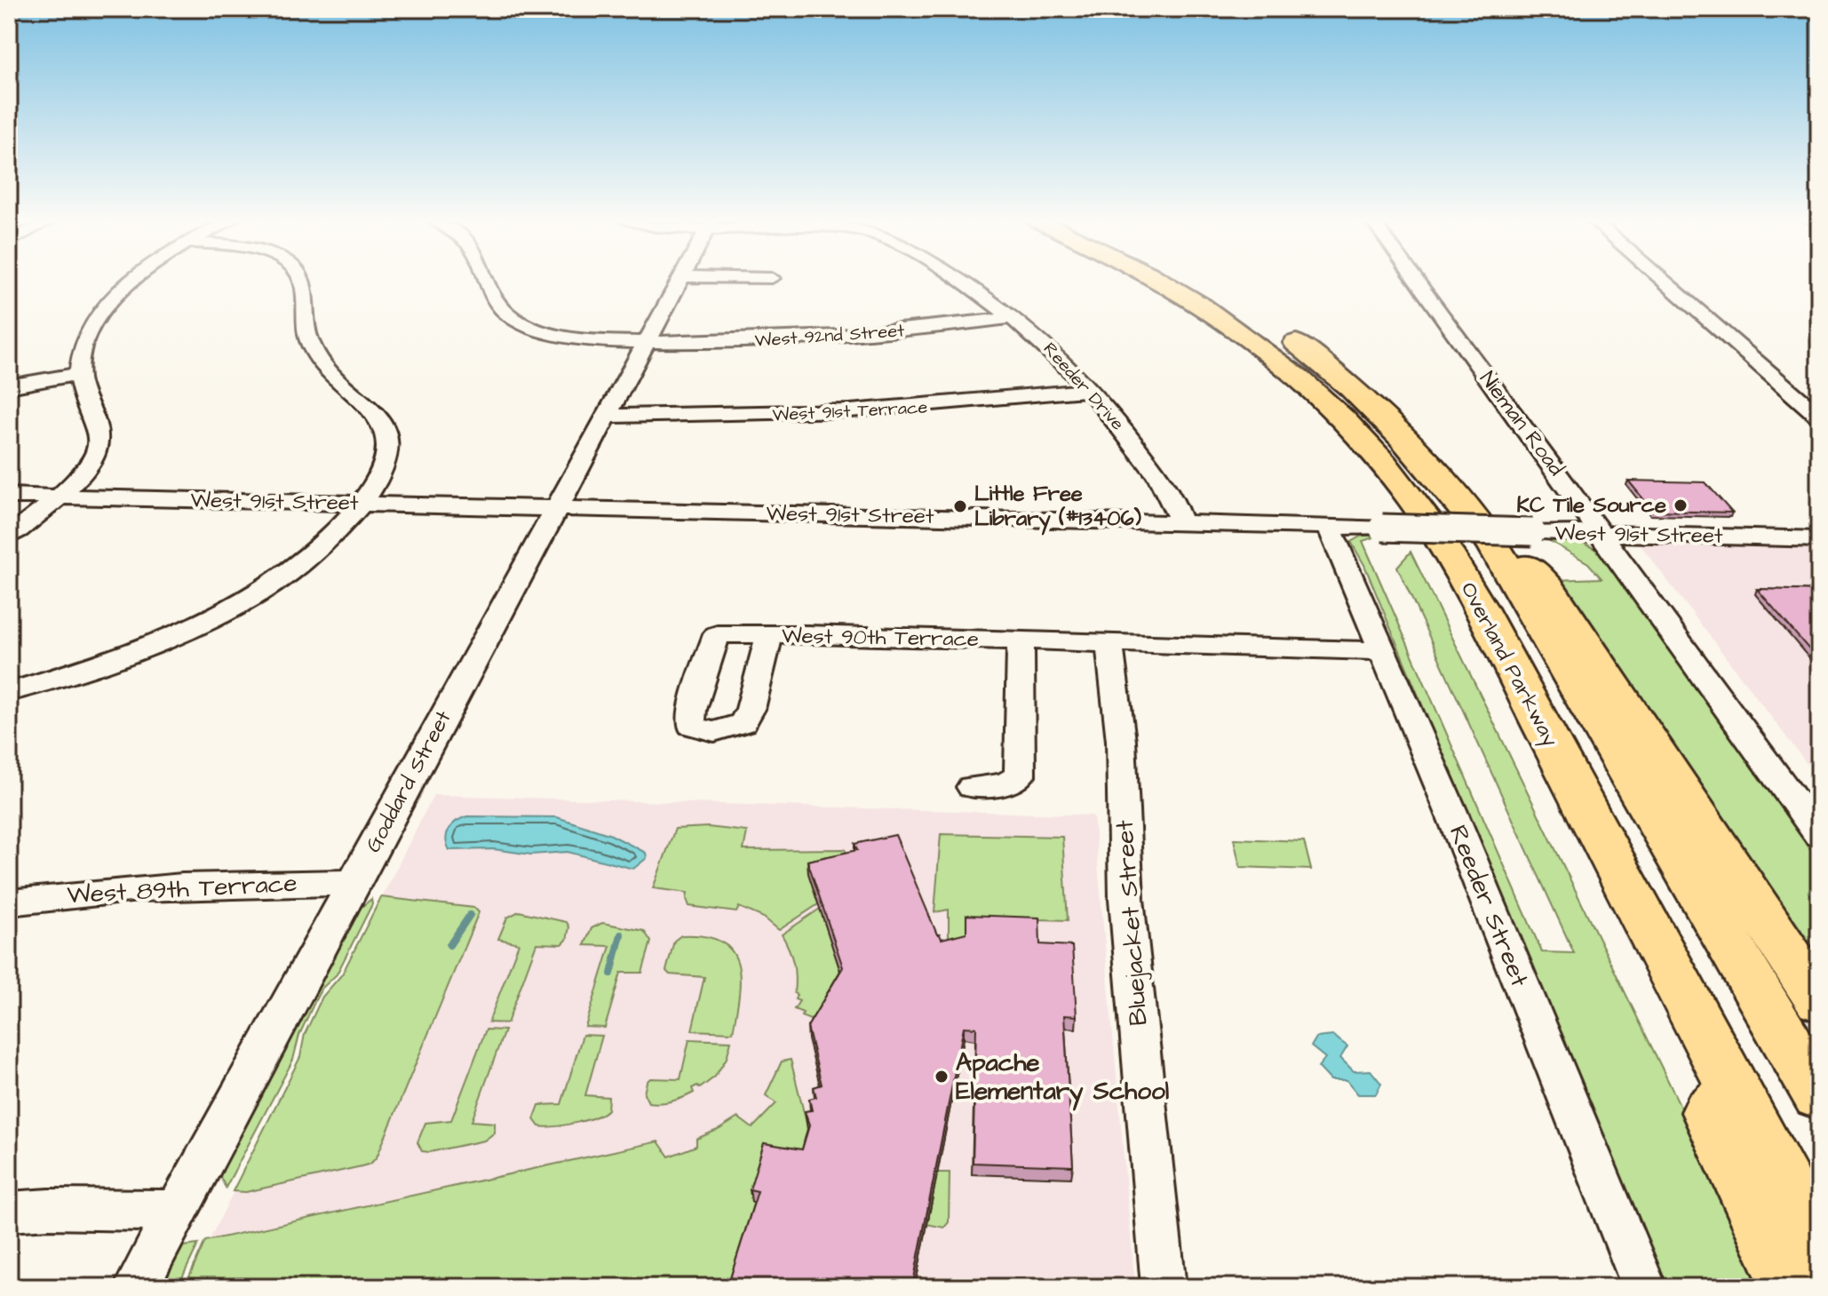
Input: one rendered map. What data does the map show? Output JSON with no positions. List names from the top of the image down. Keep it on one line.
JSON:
{"streets":{"highway":["Overland Parkway"],"street":["West 92nd Street","Reeder Drive","West 91st Terrace","Nieman Road","West 91st Street","West 90th Terrace","Goddard Street","West 89th Terrace","Reeder Street","Bluejacket Street"]},"crossings":[["West 92nd Street","Reeder Drive"],["West 92nd Street","Goddard Street"],["Reeder Drive","West 91st Terrace"],["Reeder Drive","West 91st Street"],["West 91st Terrace","Goddard Street"],["Nieman Road","West 91st Street"],["West 91st Street","Goddard Street"],["West 91st Street","Reeder Street"],["West 90th Terrace","Reeder Street"],["West 90th Terrace","Bluejacket Street"],["Goddard Street","West 89th Terrace"]],"places":["KC Tile Source","Little Free Library (#13406)","Apache Elementary School"]}
